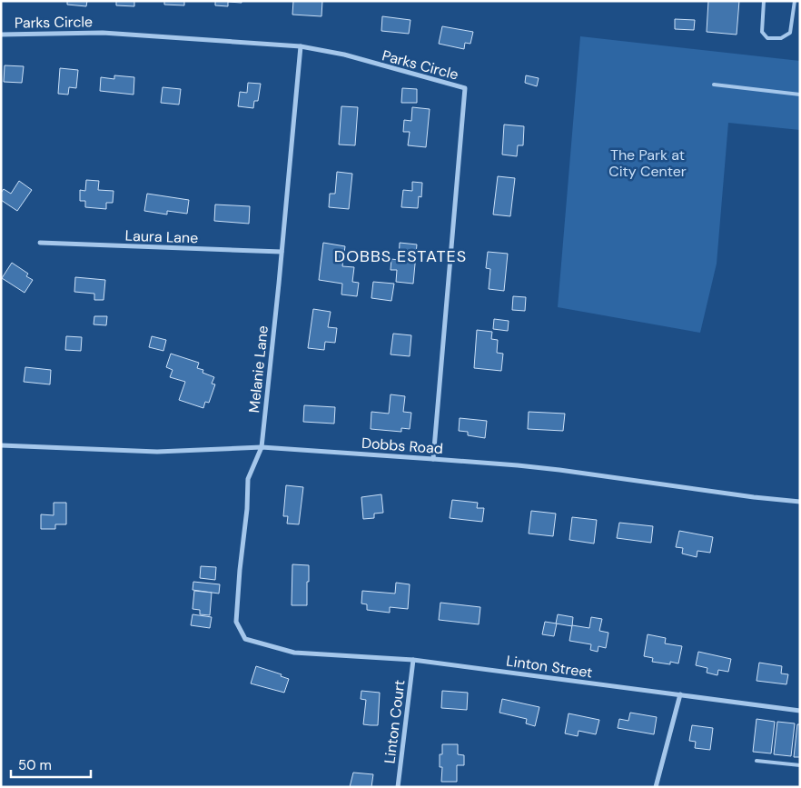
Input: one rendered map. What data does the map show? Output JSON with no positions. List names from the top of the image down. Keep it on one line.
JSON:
{"streets":{"street":["Parks Circle","Laura Lane","Melanie Lane","Dobbs Road","Linton Street","Linton Court"]},"crossings":[["Parks Circle","Melanie Lane"],["Parks Circle","Dobbs Road"],["Laura Lane","Melanie Lane"],["Melanie Lane","Dobbs Road"],["Melanie Lane","Linton Street"],["Linton Street","Linton Court"]],"districts":["DOBBS ESTATES"],"parks":["The Park at City Center"],"scale_bar":"50 m"}
